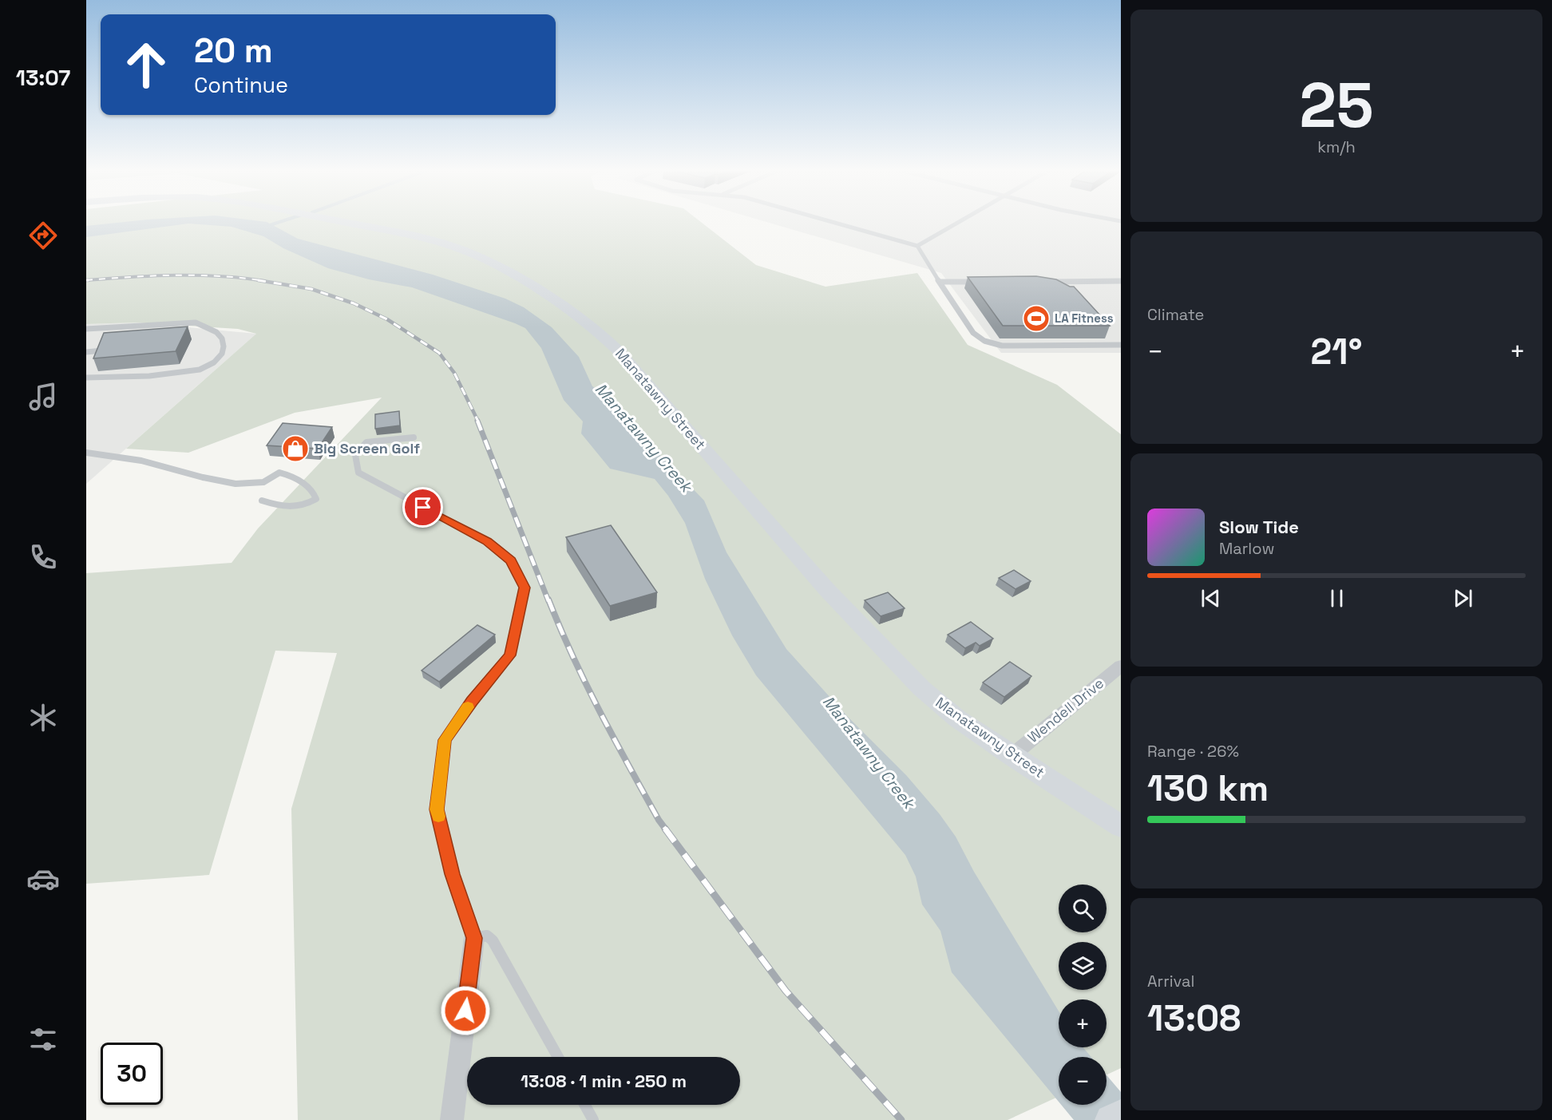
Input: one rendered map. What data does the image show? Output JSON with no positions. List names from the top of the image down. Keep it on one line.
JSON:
{"streets":{"street":["Manatawny Street","Wendell Drive"]},"crossings":[["Manatawny Street","Wendell Drive"]],"water":["Manatawny Creek"],"places":{"sports":["LA Fitness"],"shop":["Big Screen Golf"]},"page":{"tabs":"13:07","tile":[["25","km/h"],"Climate",["Range · 26%","130 km"],["Arrival","13:08"]],"turn":["20 m","Continue"],"heat":["−","21°","+"],"song":["Slow Tide","Marlow"],"map_buttons":["+","−"],"limit":"30","trip":"13:08 · 1 min · 250 m"}}
